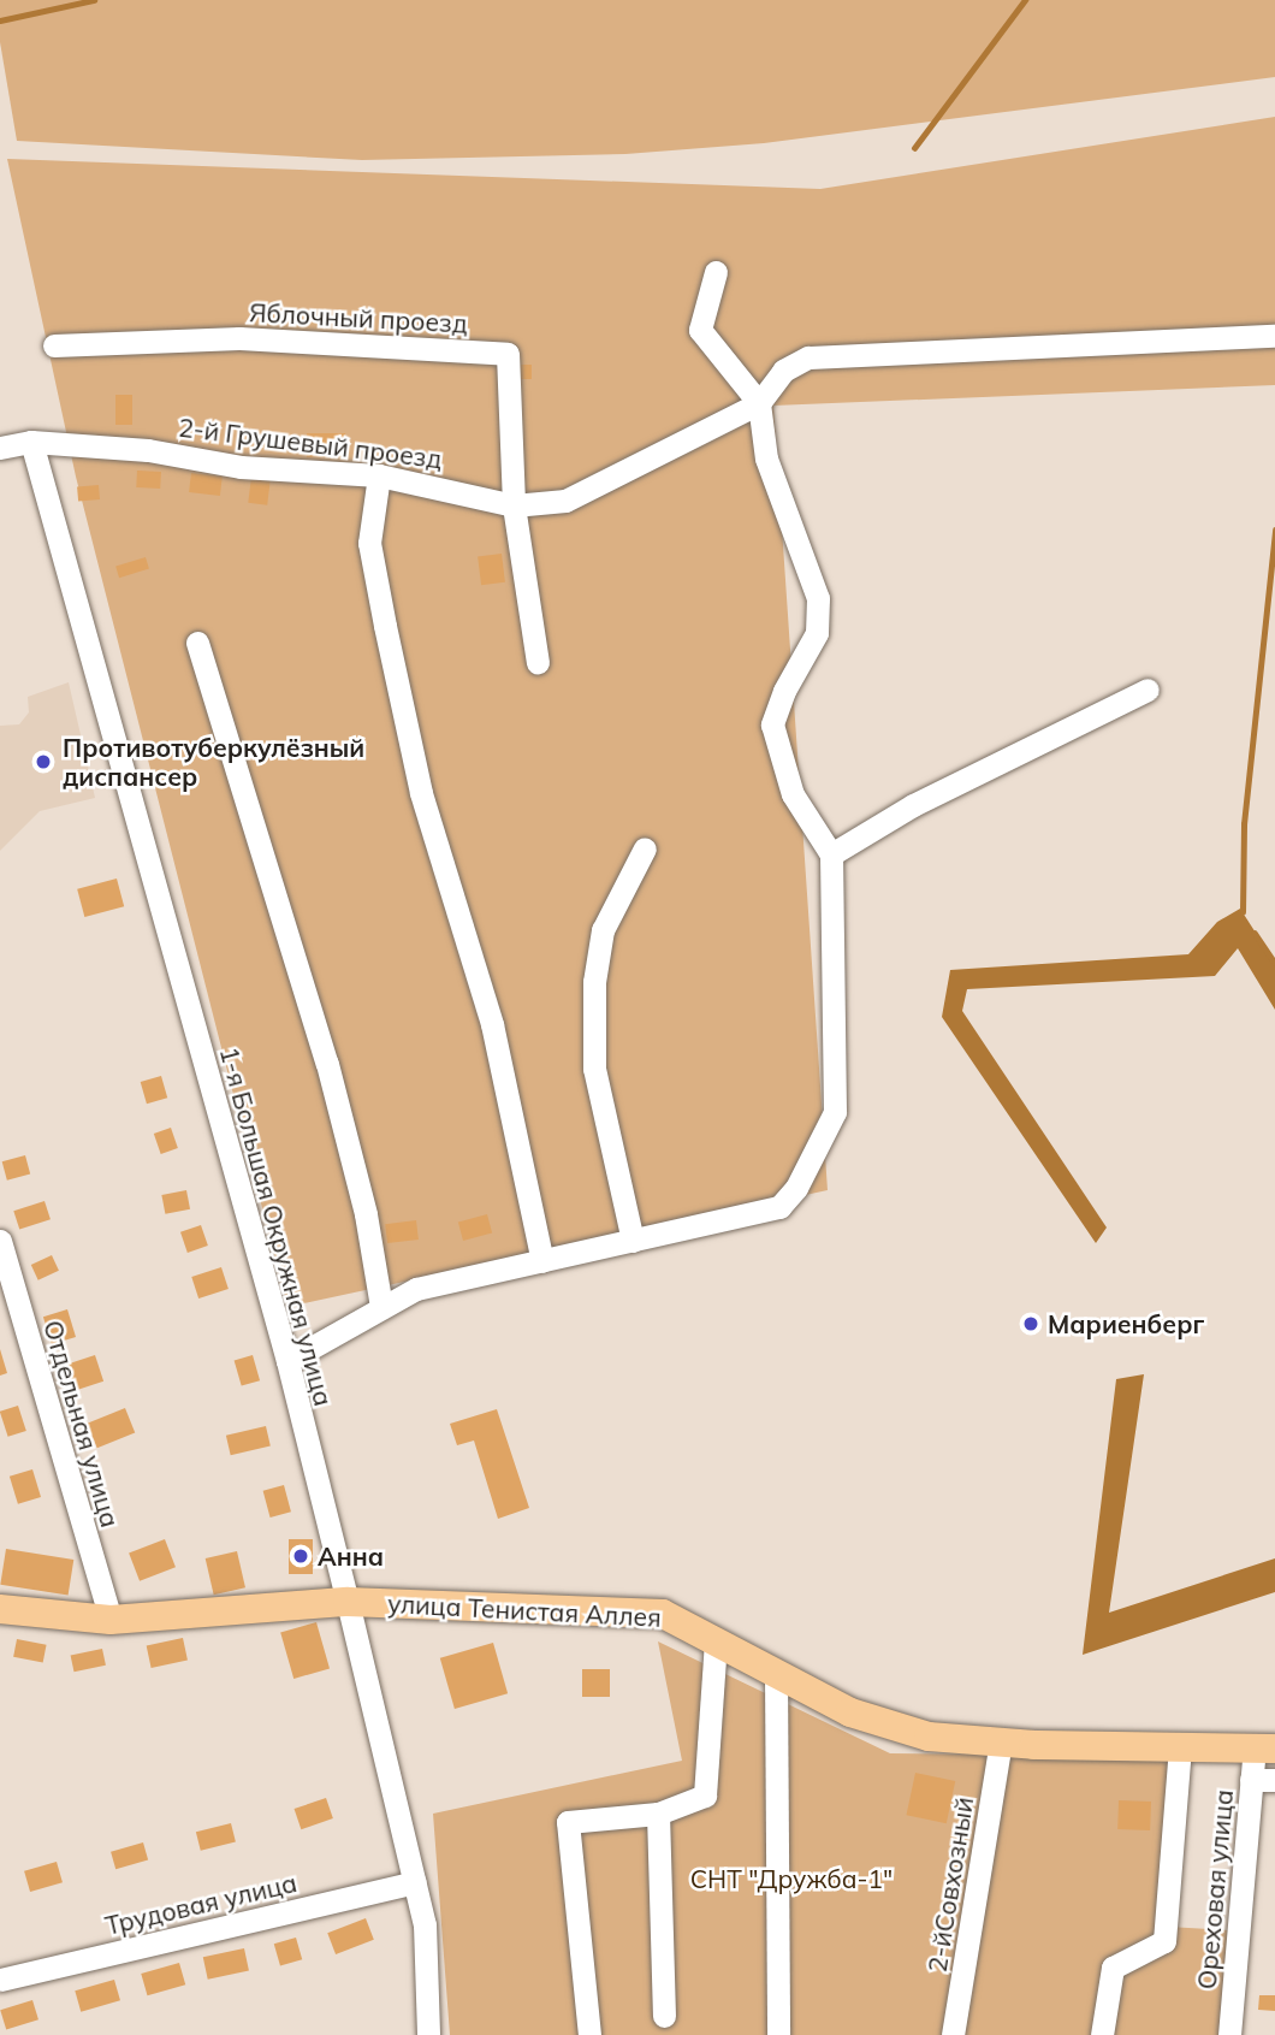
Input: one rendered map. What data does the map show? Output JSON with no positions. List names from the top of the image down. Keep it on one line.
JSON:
{"streets":{"main road":["улица Тенистая Аллея"],"street":["Яблочный проезд","2-й Грушевый проезд","1-я Большая Окружная улица","Отдельная улица","2-йСовхозный","Ореховая улица","Трудовая улица"]},"crossings":[["Яблочный проезд","2-й Грушевый проезд"],["2-й Грушевый проезд","1-я Большая Окружная улица"],["1-я Большая Окружная улица","улица Тенистая Аллея"],["1-я Большая Окружная улица","Трудовая улица"],["Отдельная улица","улица Тенистая Аллея"],["улица Тенистая Аллея","2-йСовхозный"],["улица Тенистая Аллея","Ореховая улица"]],"parks":["СНТ \"Дружба-1\""],"places":["Противотуберкулёзный диспансер","Мариенберг","Анна"]}
